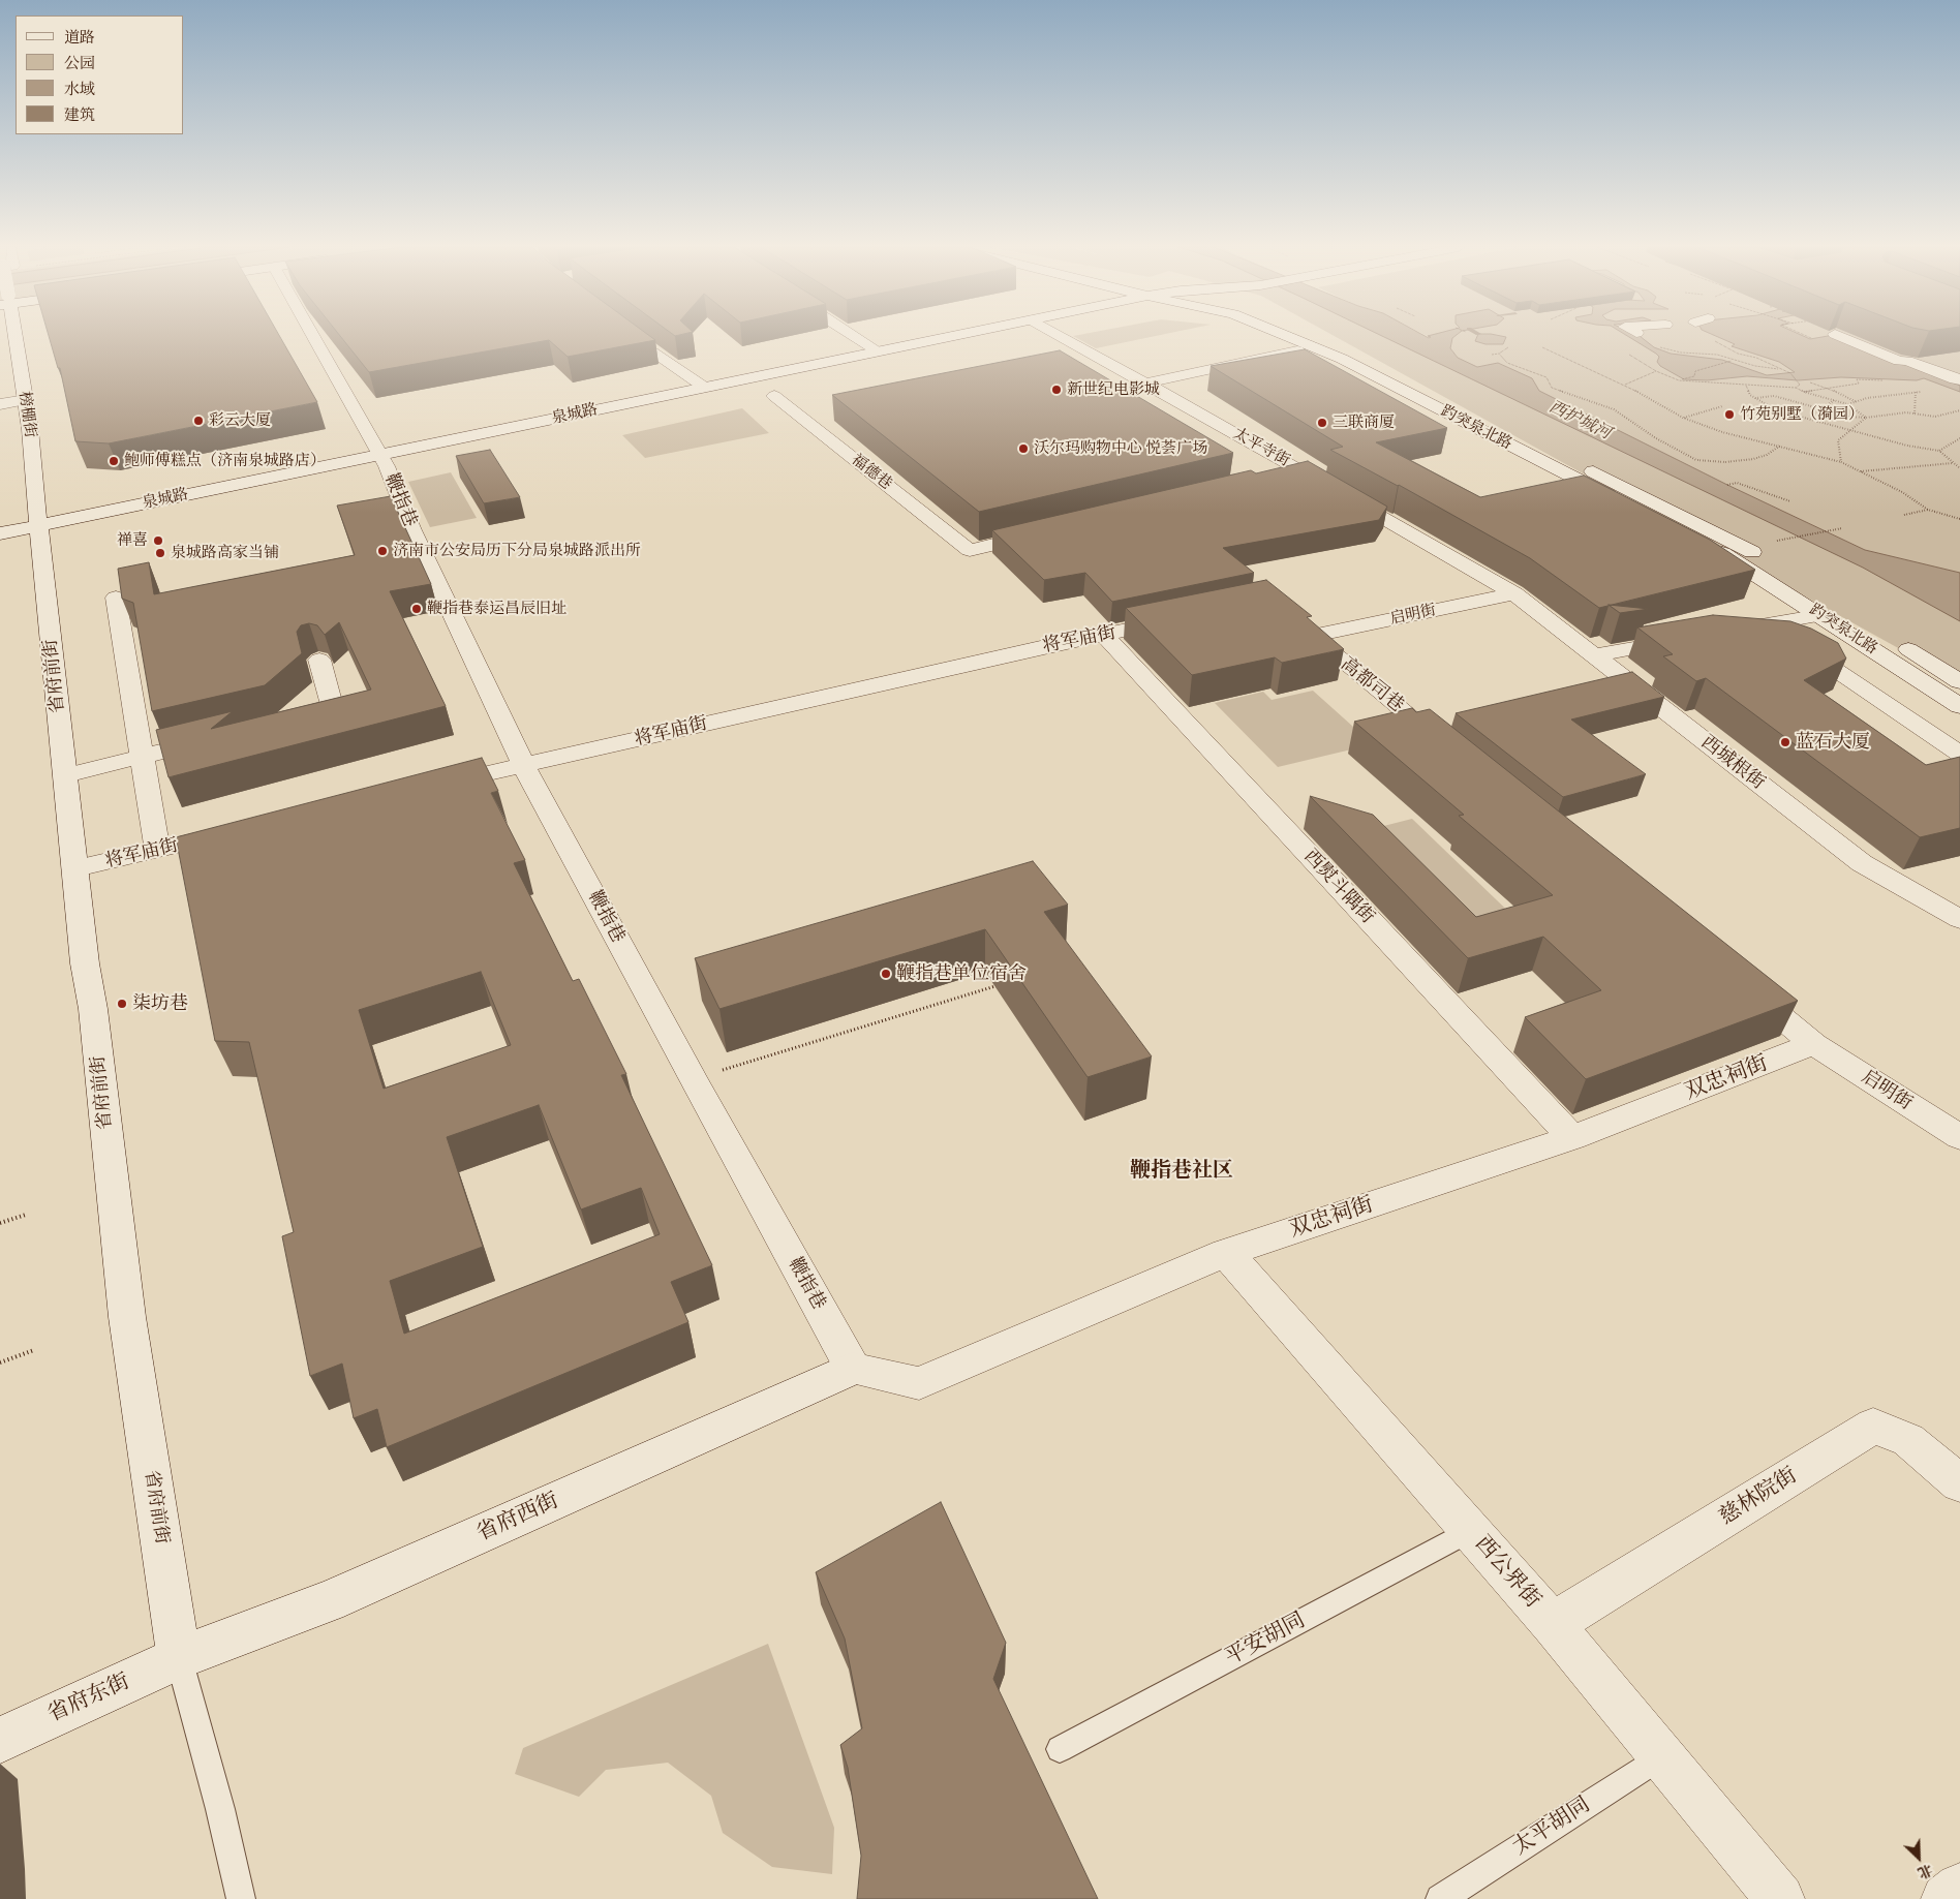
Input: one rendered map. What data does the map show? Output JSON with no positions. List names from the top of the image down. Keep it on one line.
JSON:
{"streets":{"street":["榜棚街","泉城路","趵突泉北路","太平寺街","福德巷","鞭指巷","启明街","将军庙街","省府前街","高都司巷","西城根街","西熨斗隅街","双忠祠街","慈林院街","省府西街","西公界街","省府东街"],"lane":["平安胡同","太平胡同"]},"crossings":[["榜棚街","泉城路"],["榜棚街","省府前街"],["泉城路","鞭指巷"],["泉城路","省府前街"],["太平寺街","启明街"],["太平寺街","西城根街"],["鞭指巷","将军庙街"],["鞭指巷","双忠祠街"],["鞭指巷","省府西街"],["启明街","高都司巷"],["启明街","西城根街"],["启明街","双忠祠街"],["将军庙街","省府前街"],["将军庙街","西熨斗隅街"],["省府前街","省府西街"],["省府前街","省府东街"],["西熨斗隅街","双忠祠街"],["双忠祠街","省府西街"],["双忠祠街","西公界街"],["慈林院街","西公界街"],["省府西街","省府东街"],["西公界街","平安胡同"],["西公界街","太平胡同"]],"districts":["鞭指巷社区"],"water":["西护城河"],"places":["新世纪电影城","竹苑别墅（漪园）","彩云大厦","三联商厦","沃尔玛购物中心 悦荟广场","鲍师傅糕点（济南泉城路店）","禅喜","济南市公安局历下分局泉城路派出所","泉城路高家当铺","鞭指巷泰运昌辰旧址","蓝石大厦","鞭指巷单位宿舍","柒坊巷"],"legend":["道路","公园","水域","建筑"],"north":"bottom right"}
